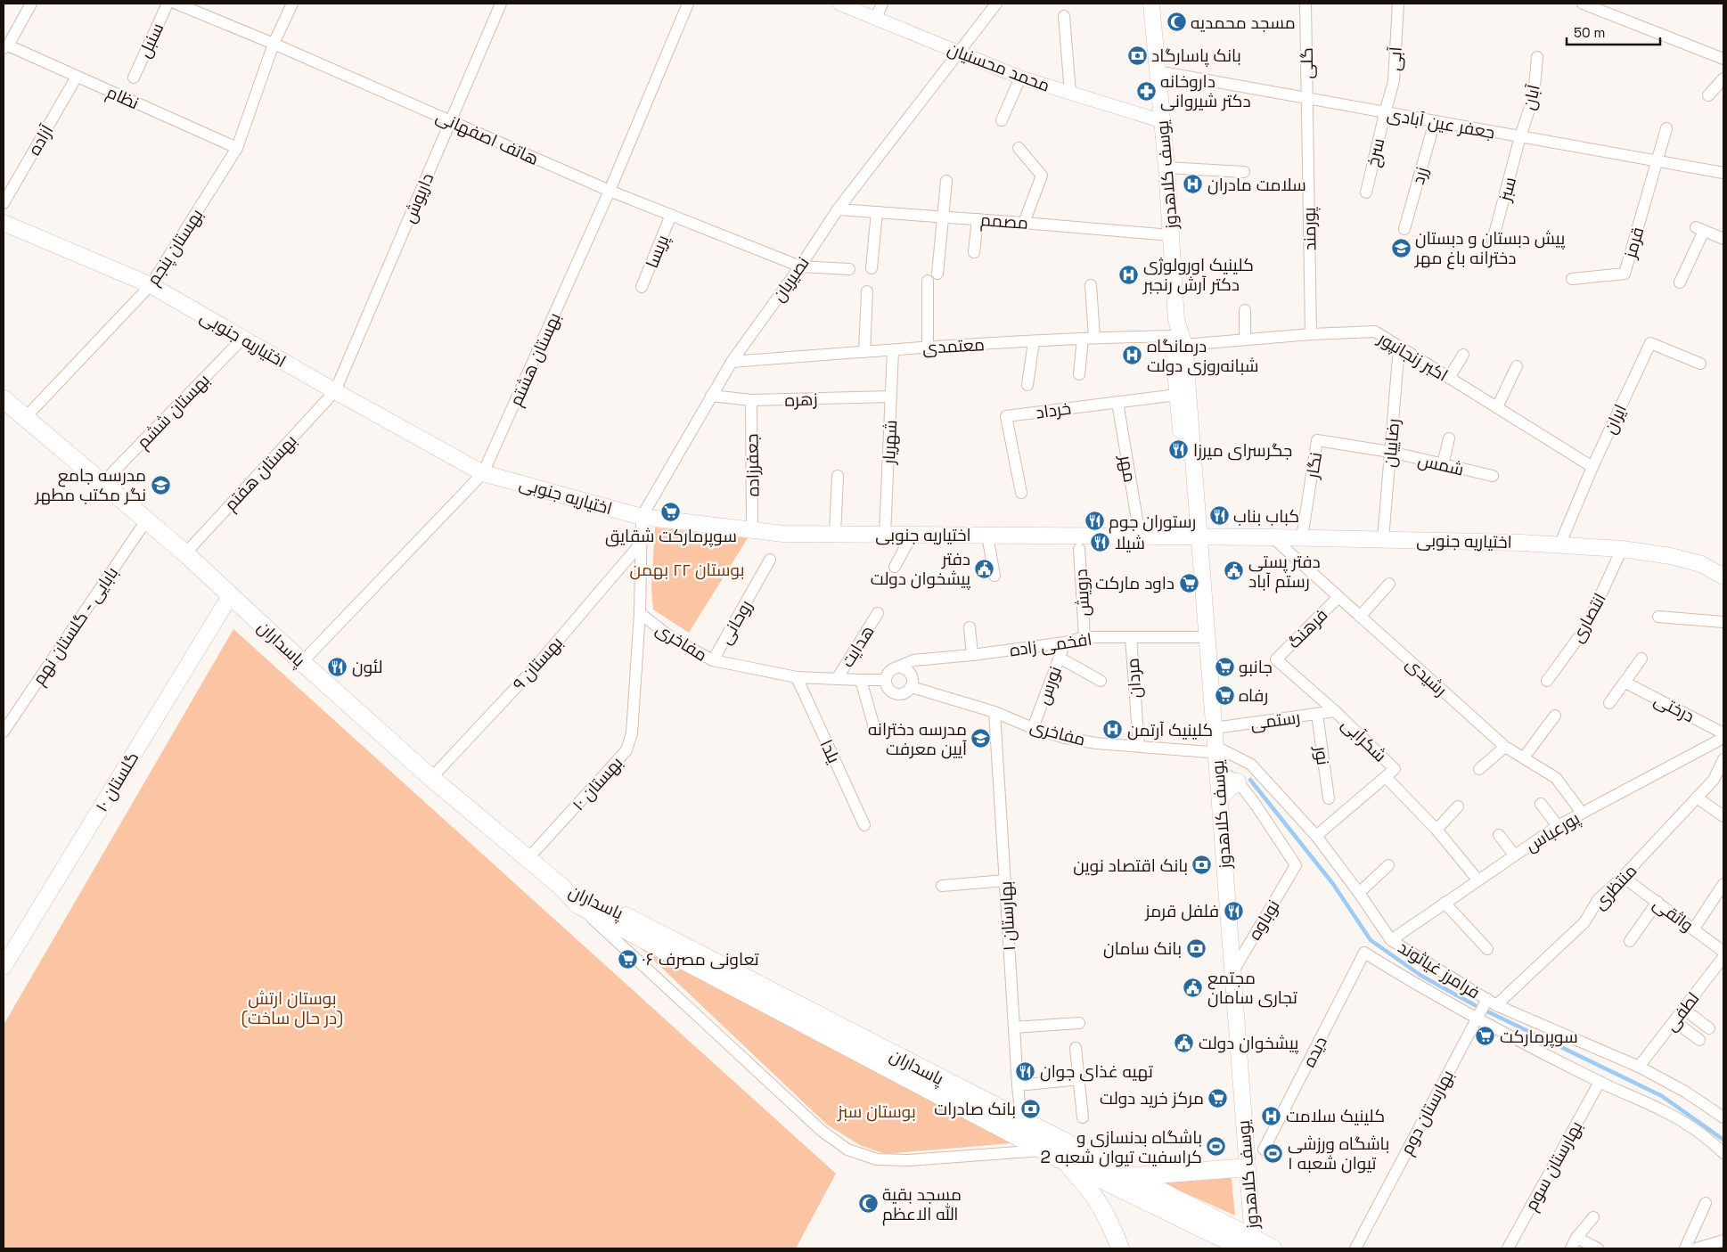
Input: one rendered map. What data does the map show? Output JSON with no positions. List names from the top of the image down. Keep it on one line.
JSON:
{"streets":{"main road":["یوسف کلاهدوز","اختیاریه جنوبی","پاسداران","گلستان ۱۰"],"street":["سنبل","آبی","گلی","محمد محسنیان","نظام","آبان","جعفر عین آبادی","هاتف اصفهانی","آزاده","سرخ","زرد","سبز","داریوش","مصمم","پورمند","قرمز","بهستان پنجم","پریسا","نصیریان","معتمدی","اکبر زنجانپور","بهستان هشتم","زهره","خرداد","بهستان ششم","ایران","شهریار","رضاییان","شمس","جعفرزاده","نگار","مهر","بهستان هفتم","درویش","انتصاری","روحانی","بابایی - گلستان نهم","فرهنگ","مفاخری","افخمی زاده","هدایت","بهستان ٩","رشیدی","مردان","نورس","درختی","رستمی","شکرآبی","یلدا","نور","بهستان ١٠","پورعباس","منتظری","واثقی","بهارستان ١","نوباوه","فرامرز غیاثوند","لطفی","دیده","بهارستان دوم","بهارستان سوم"]},"crossings":[["آبی","جعفر عین آبادی"],["آبی","سرخ"],["گلی","جعفر عین آبادی"],["گلی","پورمند"],["محمد محسنیان","یوسف کلاهدوز"],["محمد محسنیان","نصیریان"],["نظام","آزاده"],["نظام","بهستان پنجم"],["آبان","جعفر عین آبادی"],["آبان","سبز"],["جعفر عین آبادی","سرخ"],["جعفر عین آبادی","یوسف کلاهدوز"],["جعفر عین آبادی","زرد"],["جعفر عین آبادی","سبز"],["جعفر عین آبادی","پورمند"],["جعفر عین آبادی","قرمز"],["هاتف اصفهانی","داریوش"],["هاتف اصفهانی","بهستان پنجم"],["هاتف اصفهانی","پریسا"],["هاتف اصفهانی","نصیریان"],["هاتف اصفهانی","بهستان هشتم"],["یوسف کلاهدوز","مصمم"],["یوسف کلاهدوز","اختیاریه جنوبی"],["یوسف کلاهدوز","معتمدی"],["یوسف کلاهدوز","اکبر زنجانپور"],["یوسف کلاهدوز","مفاخری"],["یوسف کلاهدوز","پاسداران"],["یوسف کلاهدوز","افخمی زاده"],["یوسف کلاهدوز","رستمی"],["یوسف کلاهدوز","نوباوه"],["یوسف کلاهدوز","فرامرز غیاثوند"],["داریوش","اختیاریه جنوبی"],["داریوش","بهستان هفتم"],["مصمم","نصیریان"],["پورمند","اکبر زنجانپور"],["بهستان پنجم","اختیاریه جنوبی"],["بهستان پنجم","پاسداران"],["نصیریان","اختیاریه جنوبی"],["نصیریان","معتمدی"],["نصیریان","زهره"],["نصیریان","بهستان ١٠"],["اختیاریه جنوبی","بهستان هشتم"],["اختیاریه جنوبی","بهستان ششم"],["اختیاریه جنوبی","ایران"],["اختیاریه جنوبی","شهریار"],["اختیاریه جنوبی","رضاییان"],["اختیاریه جنوبی","جعفرزاده"],["اختیاریه جنوبی","نگار"],["اختیاریه جنوبی","مهر"],["اختیاریه جنوبی","بهستان هفتم"],["اختیاریه جنوبی","انتصاری"],["اختیاریه جنوبی","رشیدی"],["اختیاریه جنوبی","بهستان ١٠"],["معتمدی","اکبر زنجانپور"],["معتمدی","شهریار"],["اکبر زنجانپور","ایران"],["اکبر زنجانپور","رضاییان"],["بهستان هشتم","پاسداران"],["زهره","شهریار"],["زهره","جعفرزاده"],["خرداد","مهر"],["بهستان ششم","پاسداران"],["رضاییان","شمس"],["رضاییان","نگار"],["شمس","نگار"],["بهستان هفتم","پاسداران"],["درویش","افخمی زاده"],["روحانی","مفاخری"],["بابایی - گلستان نهم","پاسداران"],["فرهنگ","رشیدی"],["فرهنگ","شکرآبی"],["مفاخری","افخمی زاده"],["مفاخری","هدایت"],["مفاخری","مردان"],["مفاخری","نورس"],["مفاخری","یلدا"],["مفاخری","بهستان ١٠"],["مفاخری","بهارستان ١"],["مفاخری","فرامرز غیاثوند"],["پاسداران","بهستان ٩"],["پاسداران","گلستان ۱۰"],["پاسداران","بهستان ١٠"],["پاسداران","بهارستان ١"],["افخمی زاده","مردان"],["افخمی زاده","نورس"],["بهستان ٩","بهستان ١٠"],["رشیدی","پورعباس"],["رستمی","شکرآبی"],["رستمی","نور"],["شکرآبی","فرامرز غیاثوند"],["پورعباس","فرامرز غیاثوند"],["منتظری","واثقی"],["منتظری","فرامرز غیاثوند"],["منتظری","بهارستان دوم"],["فرامرز غیاثوند","لطفی"],["فرامرز غیاثوند","دیده"],["فرامرز غیاثوند","بهارستان دوم"],["فرامرز غیاثوند","بهارستان سوم"]],"parks":["بوستان ۲۲ بهمن","بوستان ارتش (در حال ساخت)","بوستان سبز"],"places":{"mosque":["مسجد محمدیه","مسجد بقیة الله الاعظم"],"bank":["بانک پاسارگاد","بانک اقتصاد نوین","بانک سامان","بانک صادرات"],"pharmacy":["داروخانه دکتر شیروانی"],"hospital":["سلامت مادران","کلینیک اورولوژی دکتر آرش رنجبر","درمانگاه شبانه‌روزی دولت","کلینیک آرتمن","کلینیک سلامت"],"school or university":["پیش دبستان و دبستان دخترانه باغ مهر","مدرسه جامع نگر مکتب مطهر","مدرسه دخترانه آیین معرفت"],"restaurant":["جگرسرای میرزا","کباب بناب","رستوران جوم","شیلا","لئون","فلفل قرمز","تهیه غذای جوان"],"supermarket":["سوپرمارکت شقایق","داود مارکت","جانبو","رفاه","تعاونی مصرف ۰۶","سوپرمارکت","مرکز خرید دولت"],"public building":["دفتر پیشخوان دولت","دفتر پستی رستم آباد","مجتمع تجاری سامان","پیشخوان دولت"],"sports":["باشگاه بدنسازی و کراسفیت تیوان شعبه 2","باشگاه ورزشی تیوان شعبه ۱"]},"scale_bar":"50 m"}
